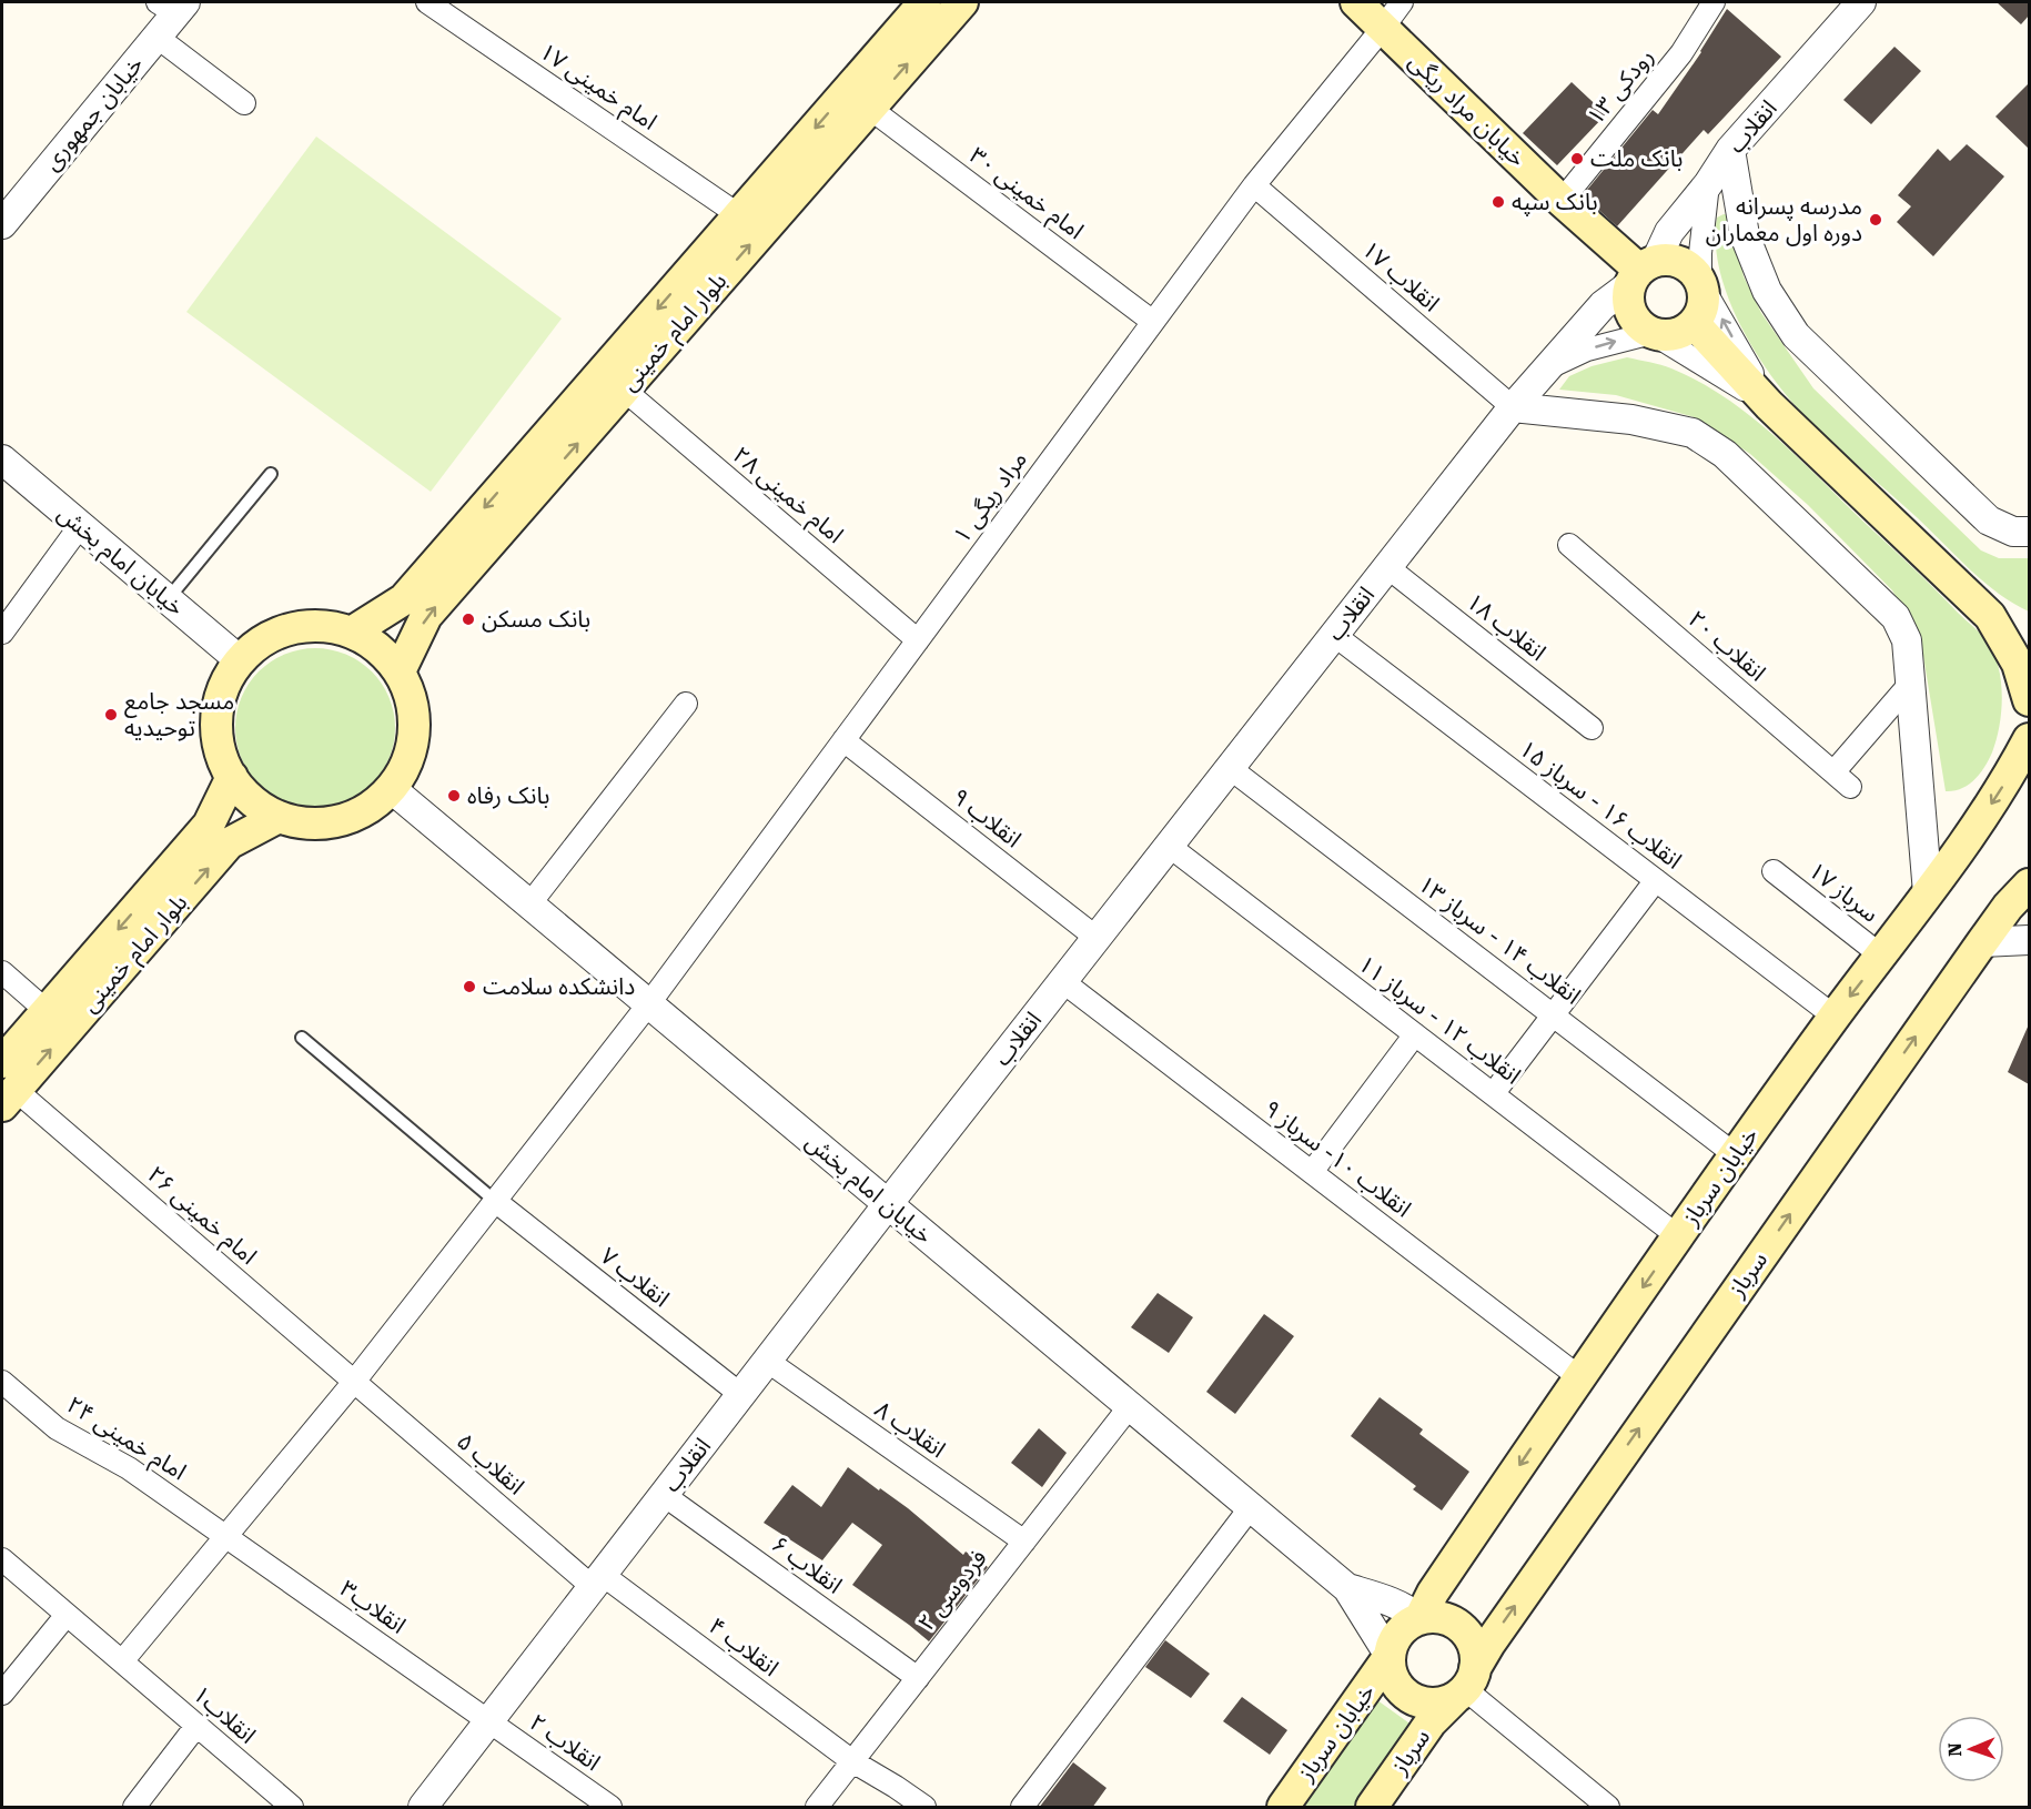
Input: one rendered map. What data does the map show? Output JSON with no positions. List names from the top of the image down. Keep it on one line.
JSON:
{"streets":{"main road":["خیابان مراد ریگی","بلوار امام خمینی","خیابان سرباز","سرباز"],"street":["امام خمینی ۱۷","رودکی ۱۳","خیابان جمهوری","انقلاب","امام خمینی ۳۰","انقلاب ۱۷","امام خمینی ۲۸","مراد ریگی ۱","خیابان امام بخش","انقلاب ۱۸","انقلاب ۲۰","انقلاب ۱۶ - سرباز ۱۵","انقلاب ۹","سرباز ۱۷","انقلاب ۱۴ - سرباز ۱۳","انقلاب ۱۲ - سرباز ۱۱","انقلاب ۱۰- سرباز ۹","امام خمینی ۲۶","انقلاب ۷","انقلاب ۸","امام خمینی ۲۴","انقلاب ۵","انقلاب ۶","فردوسی ۲","انقلاب۳","انقلاب ۴","انقلاب۱","انقلاب ۲"]},"crossings":[["امام خمینی ۱۷","بلوار امام خمینی"],["رودکی ۱۳","خیابان مراد ریگی"],["خیابان مراد ریگی","انقلاب"],["خیابان مراد ریگی","مراد ریگی ۱"],["انقلاب","انقلاب ۱۷"],["انقلاب","خیابان امام بخش"],["انقلاب","انقلاب ۱۸"],["انقلاب","انقلاب ۱۶ - سرباز ۱۵"],["انقلاب","انقلاب ۹"],["انقلاب","انقلاب ۱۴ - سرباز ۱۳"],["انقلاب","انقلاب ۱۲ - سرباز ۱۱"],["انقلاب","انقلاب ۱۰- سرباز ۹"],["انقلاب","انقلاب ۷"],["انقلاب","انقلاب ۸"],["انقلاب","انقلاب ۵"],["انقلاب","انقلاب ۶"],["انقلاب","انقلاب۳"],["انقلاب","انقلاب ۴"],["انقلاب","انقلاب ۲"],["امام خمینی ۳۰","بلوار امام خمینی"],["امام خمینی ۳۰","مراد ریگی ۱"],["انقلاب ۱۷","مراد ریگی ۱"],["بلوار امام خمینی","امام خمینی ۲۸"],["بلوار امام خمینی","خیابان امام بخش"],["بلوار امام خمینی","امام خمینی ۲۶"],["امام خمینی ۲۸","مراد ریگی ۱"],["مراد ریگی ۱","خیابان امام بخش"],["مراد ریگی ۱","انقلاب ۹"],["مراد ریگی ۱","امام خمینی ۲۶"],["مراد ریگی ۱","انقلاب ۷"],["مراد ریگی ۱","امام خمینی ۲۴"],["مراد ریگی ۱","انقلاب ۵"],["مراد ریگی ۱","انقلاب۳"],["مراد ریگی ۱","انقلاب۱"],["خیابان امام بخش","فردوسی ۲"],["انقلاب ۱۶ - سرباز ۱۵","خیابان سرباز"],["سرباز ۱۷","خیابان سرباز"],["انقلاب ۱۴ - سرباز ۱۳","خیابان سرباز"],["انقلاب ۱۲ - سرباز ۱۱","خیابان سرباز"],["انقلاب ۱۰- سرباز ۹","خیابان سرباز"],["خیابان سرباز","سرباز"],["امام خمینی ۲۶","انقلاب ۵"],["انقلاب ۸","فردوسی ۲"],["امام خمینی ۲۴","انقلاب۳"],["انقلاب ۵","انقلاب ۴"],["انقلاب ۶","فردوسی ۲"],["فردوسی ۲","انقلاب ۴"],["انقلاب۳","انقلاب ۲"]],"one_way":["خیابان سرباز","سرباز"],"places":["بانک ملت","بانک سپه","مدرسه پسرانه دوره اول معماران","بانک مسکن","مسجد جامع توحیدیه","بانک رفاه","دانشکده سلامت"],"north":"left"}
